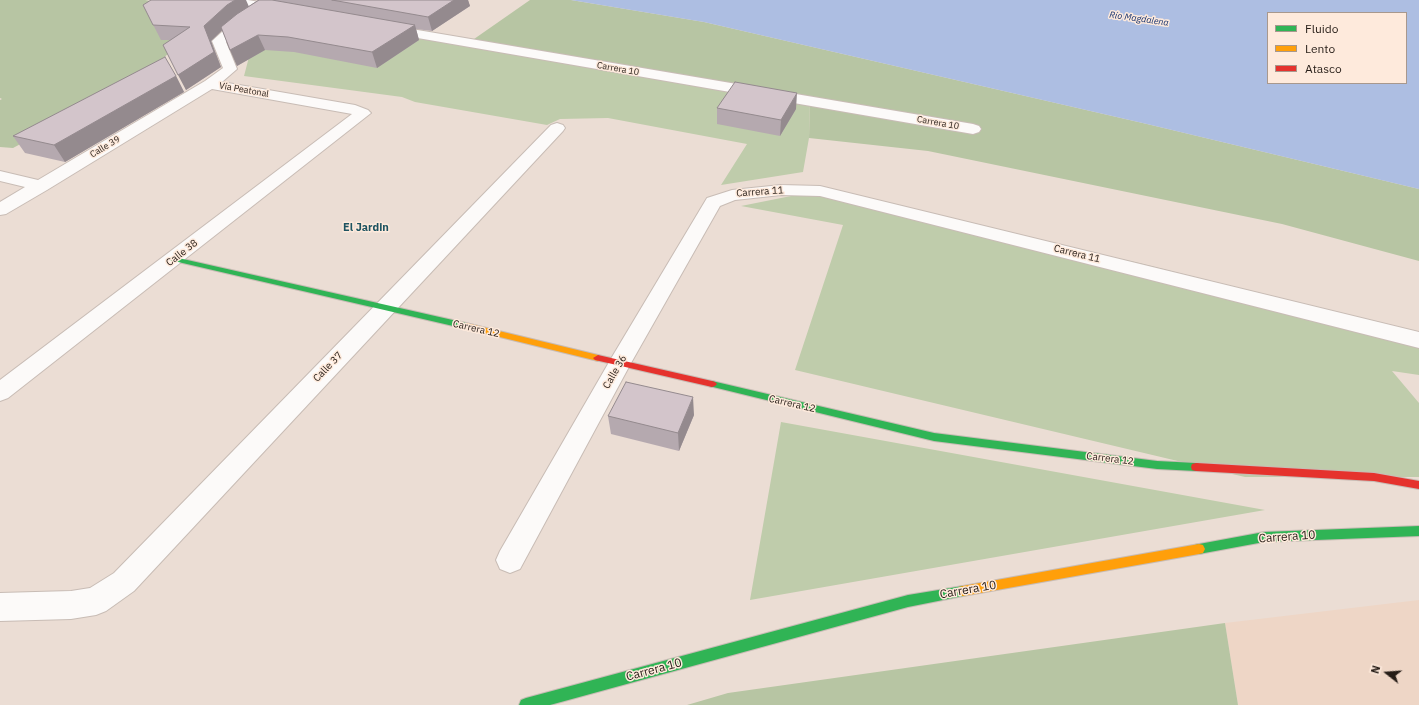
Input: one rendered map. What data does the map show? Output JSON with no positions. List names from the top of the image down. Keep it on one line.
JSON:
{"streets":{"street":["Carrera 10","Vía Peatonal","Calle 39","Carrera 11","Calle 38","Carrera 12","Calle 37","Calle 36"]},"crossings":[["Vía Peatonal","Calle 39"],["Vía Peatonal","Calle 38"],["Carrera 11","Calle 36"],["Calle 38","Carrera 12"],["Carrera 12","Calle 37"],["Carrera 12","Calle 36"]],"districts":["El Jardin"],"water":["Río Magdalena"],"legend":["Fluido","Lento","Atasco"],"north":"left"}
